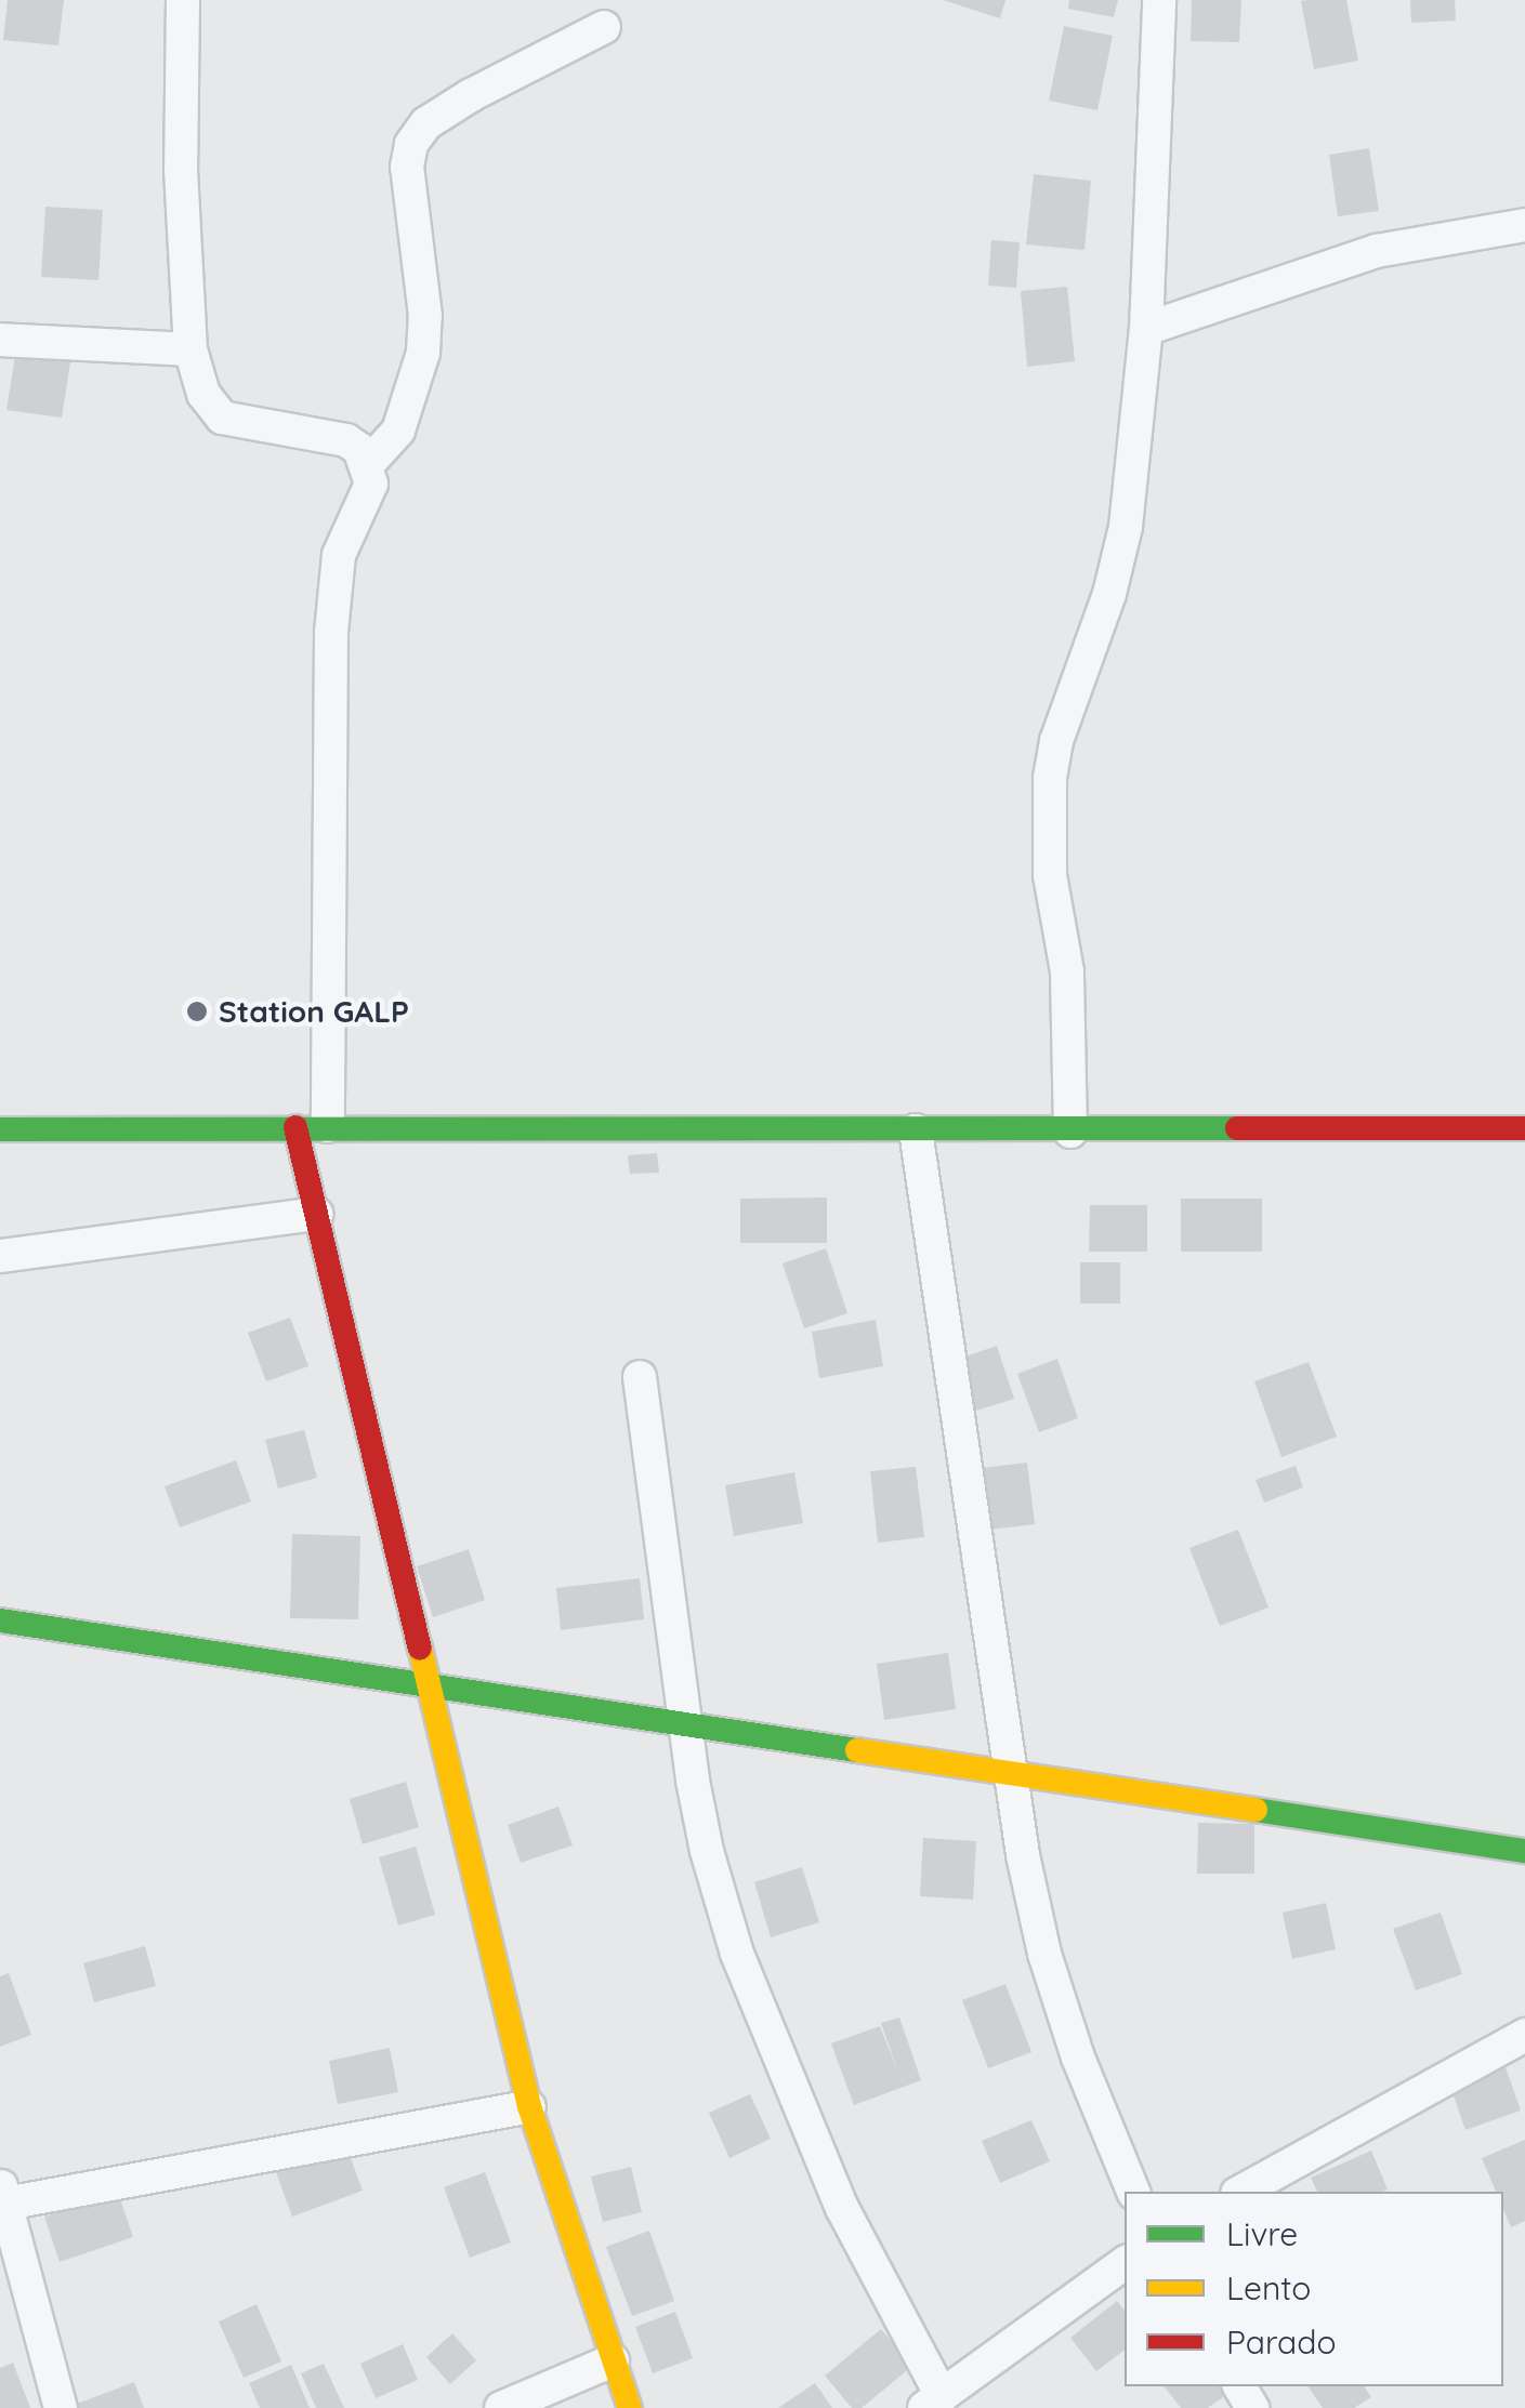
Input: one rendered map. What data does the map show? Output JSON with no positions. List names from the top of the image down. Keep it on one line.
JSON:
{"places":["Station GALP"],"legend":["Livre","Lento","Parado"]}
